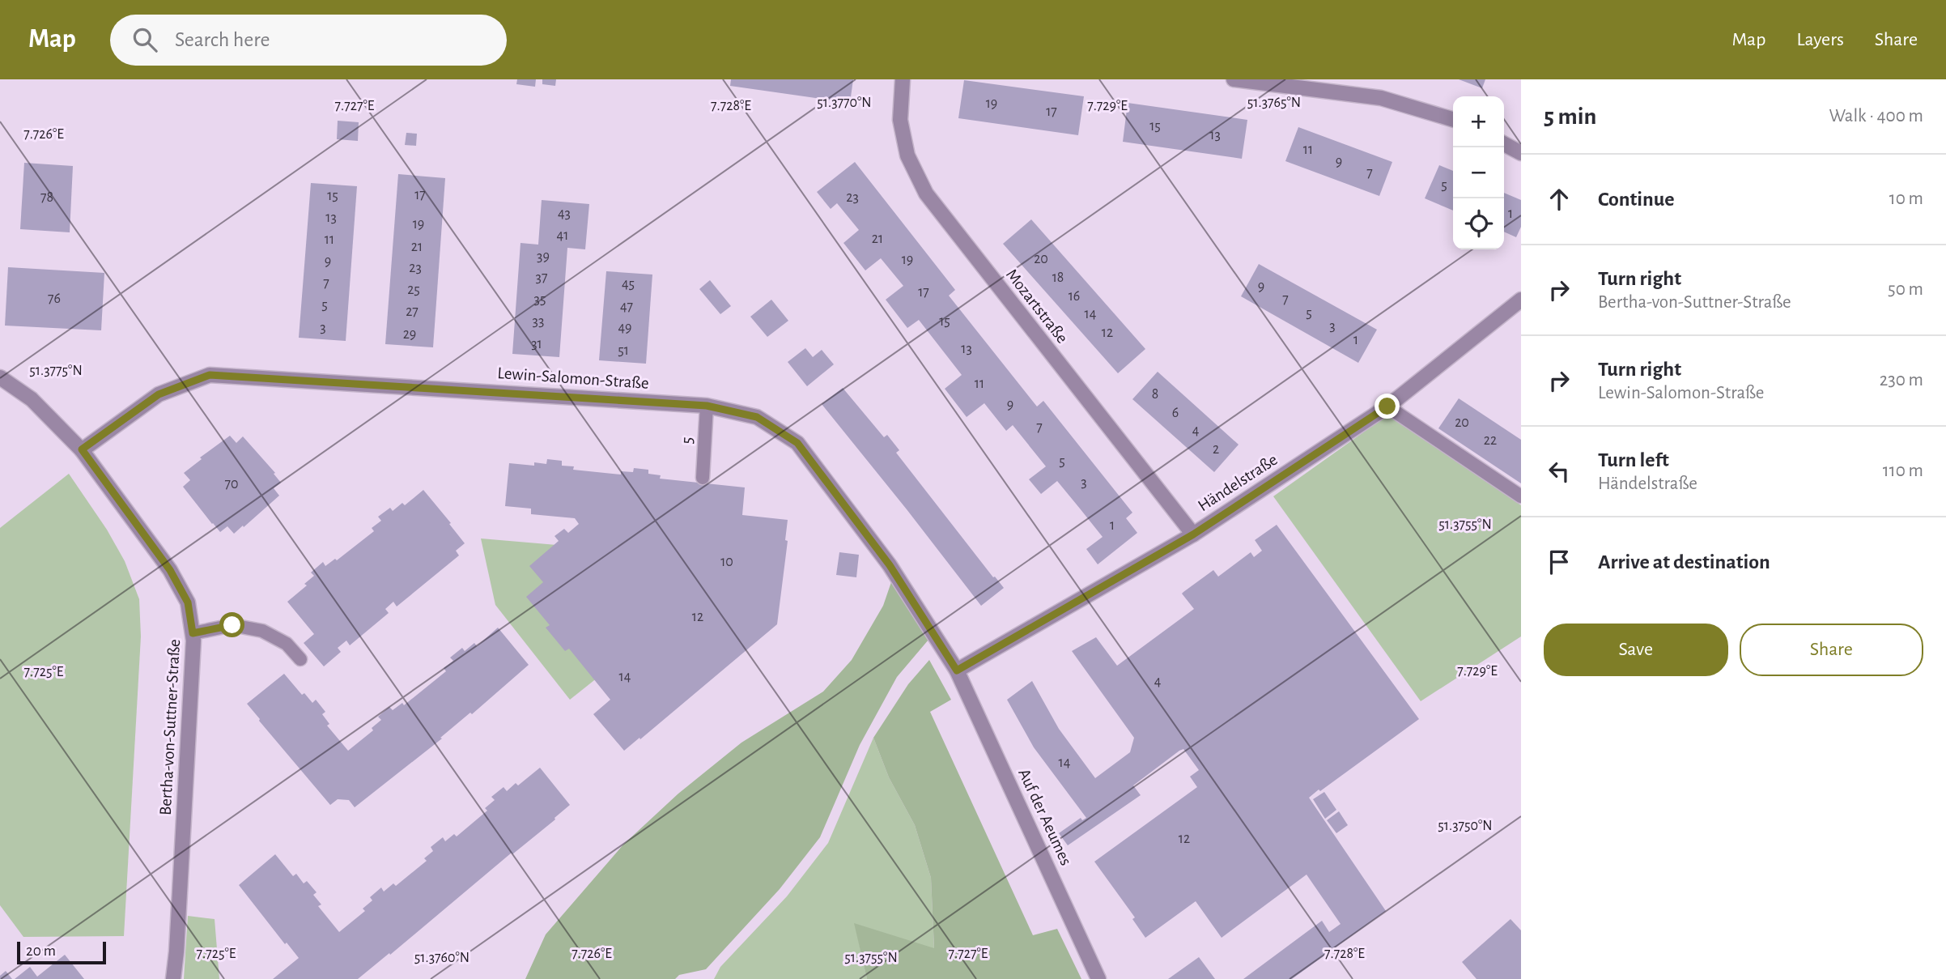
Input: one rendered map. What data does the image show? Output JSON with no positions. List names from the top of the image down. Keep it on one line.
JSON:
{"streets":{"street":["Mozartstraße","Lewin-Salomon-Straße","Händelstraße","Bertha-von-Suttner-Straße","Auf der Aeumes"],"lane":["5"]},"crossings":[["Mozartstraße","Händelstraße"],["Lewin-Salomon-Straße","5"],["Lewin-Salomon-Straße","Händelstraße"],["Lewin-Salomon-Straße","Bertha-von-Suttner-Straße"],["Lewin-Salomon-Straße","Auf der Aeumes"],["Händelstraße","Auf der Aeumes"]],"house_numbers":["19","17","15","13","11","9","7","5","17","15","78","23","43","1","13","19","41","21","11","21","39","20","19","9","23","37","18","7","45","9","25","17","16","76","35","7","5","47","27","5","14","33","15","3","3","49","12","29","1","31","13","51","11","8","9","6","20","7","4","22","2","5","3","70","1","10","12","14","4","14","12"],"scale_bar":"20 m","page":{"header":"Map","search":"Search here","nav":["Map","Layers","Share"],"heading":["5 min","Walk · 400 m"],"map_buttons":["+","−"],"list":[["Continue","10 m"],["Turn right","Bertha-von-Suttner-Straße","50 m"],["Turn right","Lewin-Salomon-Straße","230 m"],["Turn left","Händelstraße","110 m"],"Arrive at destination"],"buttons":["Save","Share"],"scale":"20 m"},"coordinates":["51.3770°N","51.3765°N","7.727°E","7.728°E","7.729°E","7.726°E","51.3775°N","51.3755°N","7.725°E","51.3750°N","51.3760°N"]}
